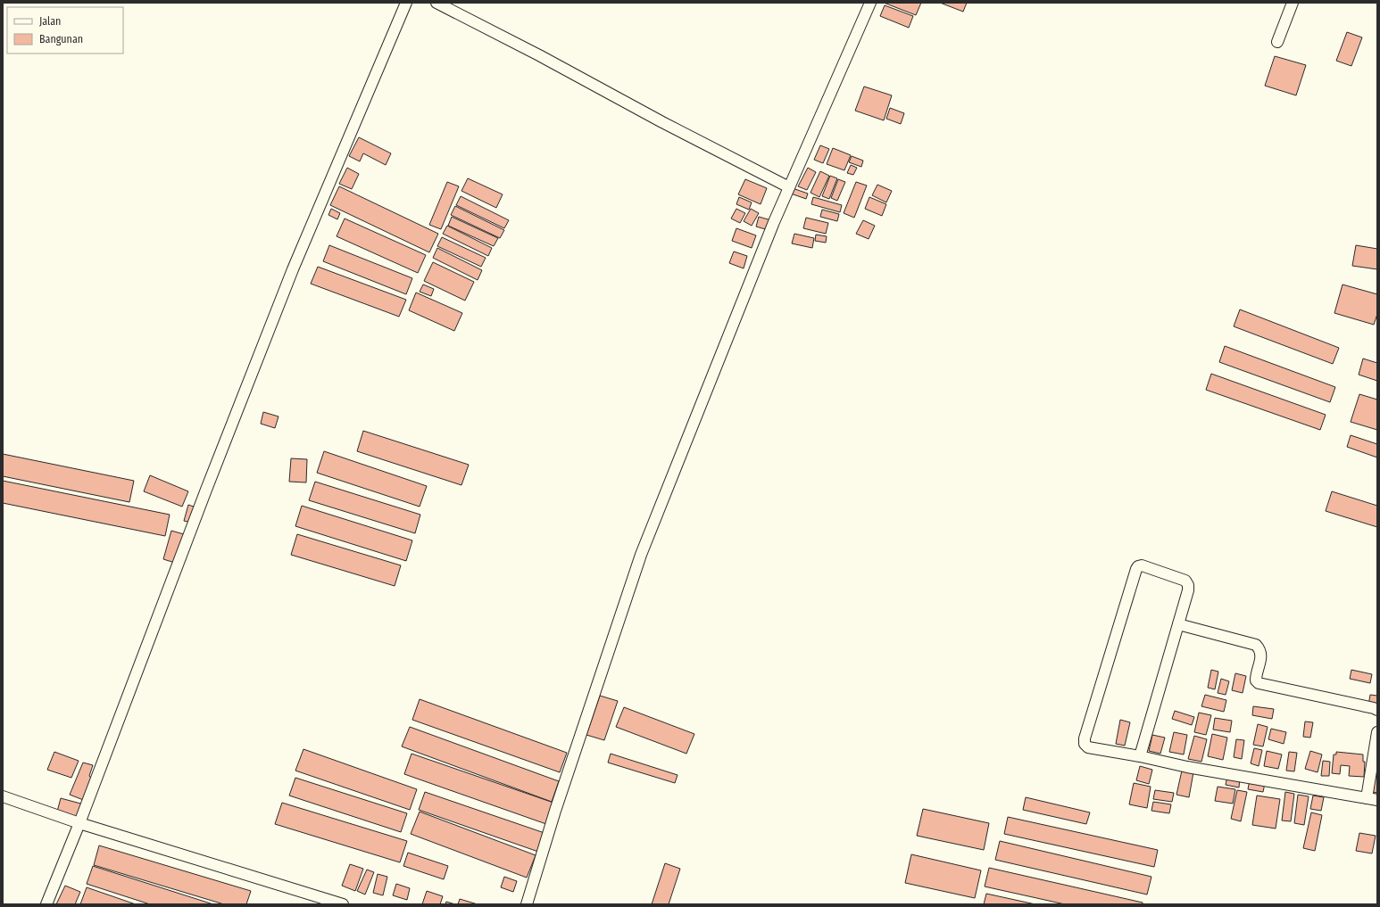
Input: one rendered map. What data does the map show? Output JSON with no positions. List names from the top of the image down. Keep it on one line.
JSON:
{"legend":["Jalan","Bangunan"]}
